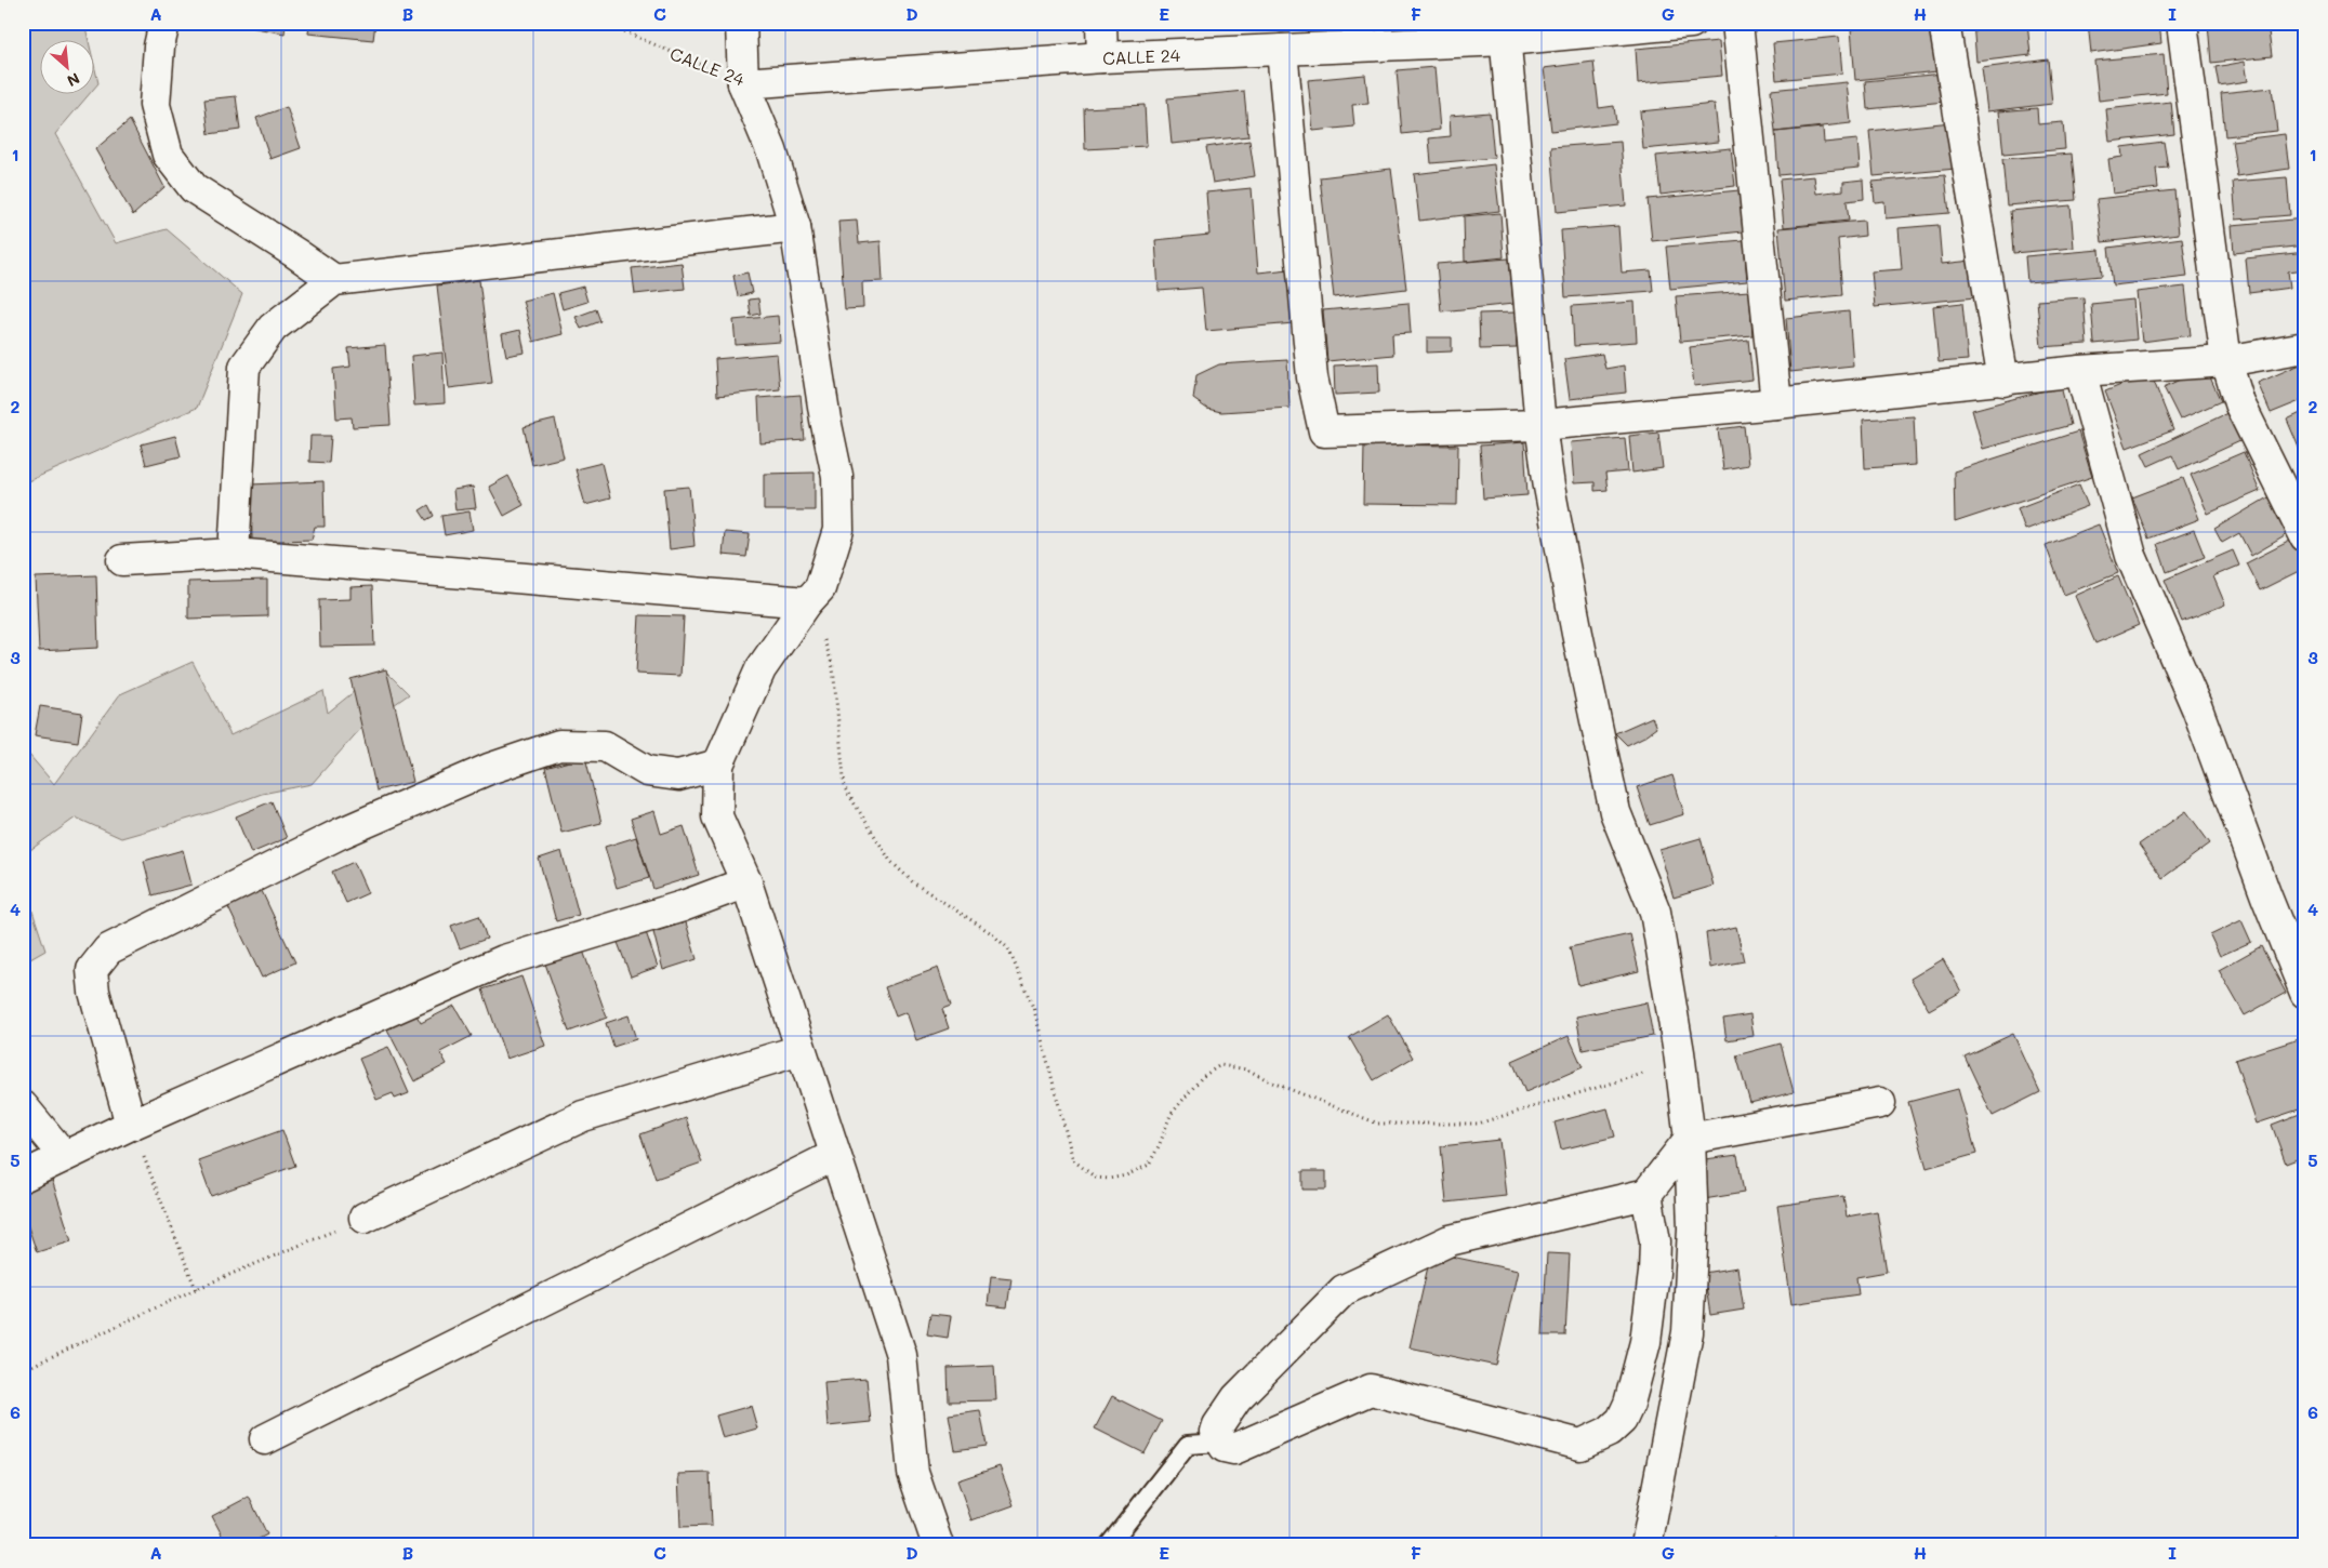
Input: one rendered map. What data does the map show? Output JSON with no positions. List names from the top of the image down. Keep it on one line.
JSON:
{"streets":{"street":["CALLE 24"]},"north":"bottom right","grid":{"columns":["A","B","C","D","E","F","G","H","I"],"rows":["1","2","3","4","5","6"]}}
